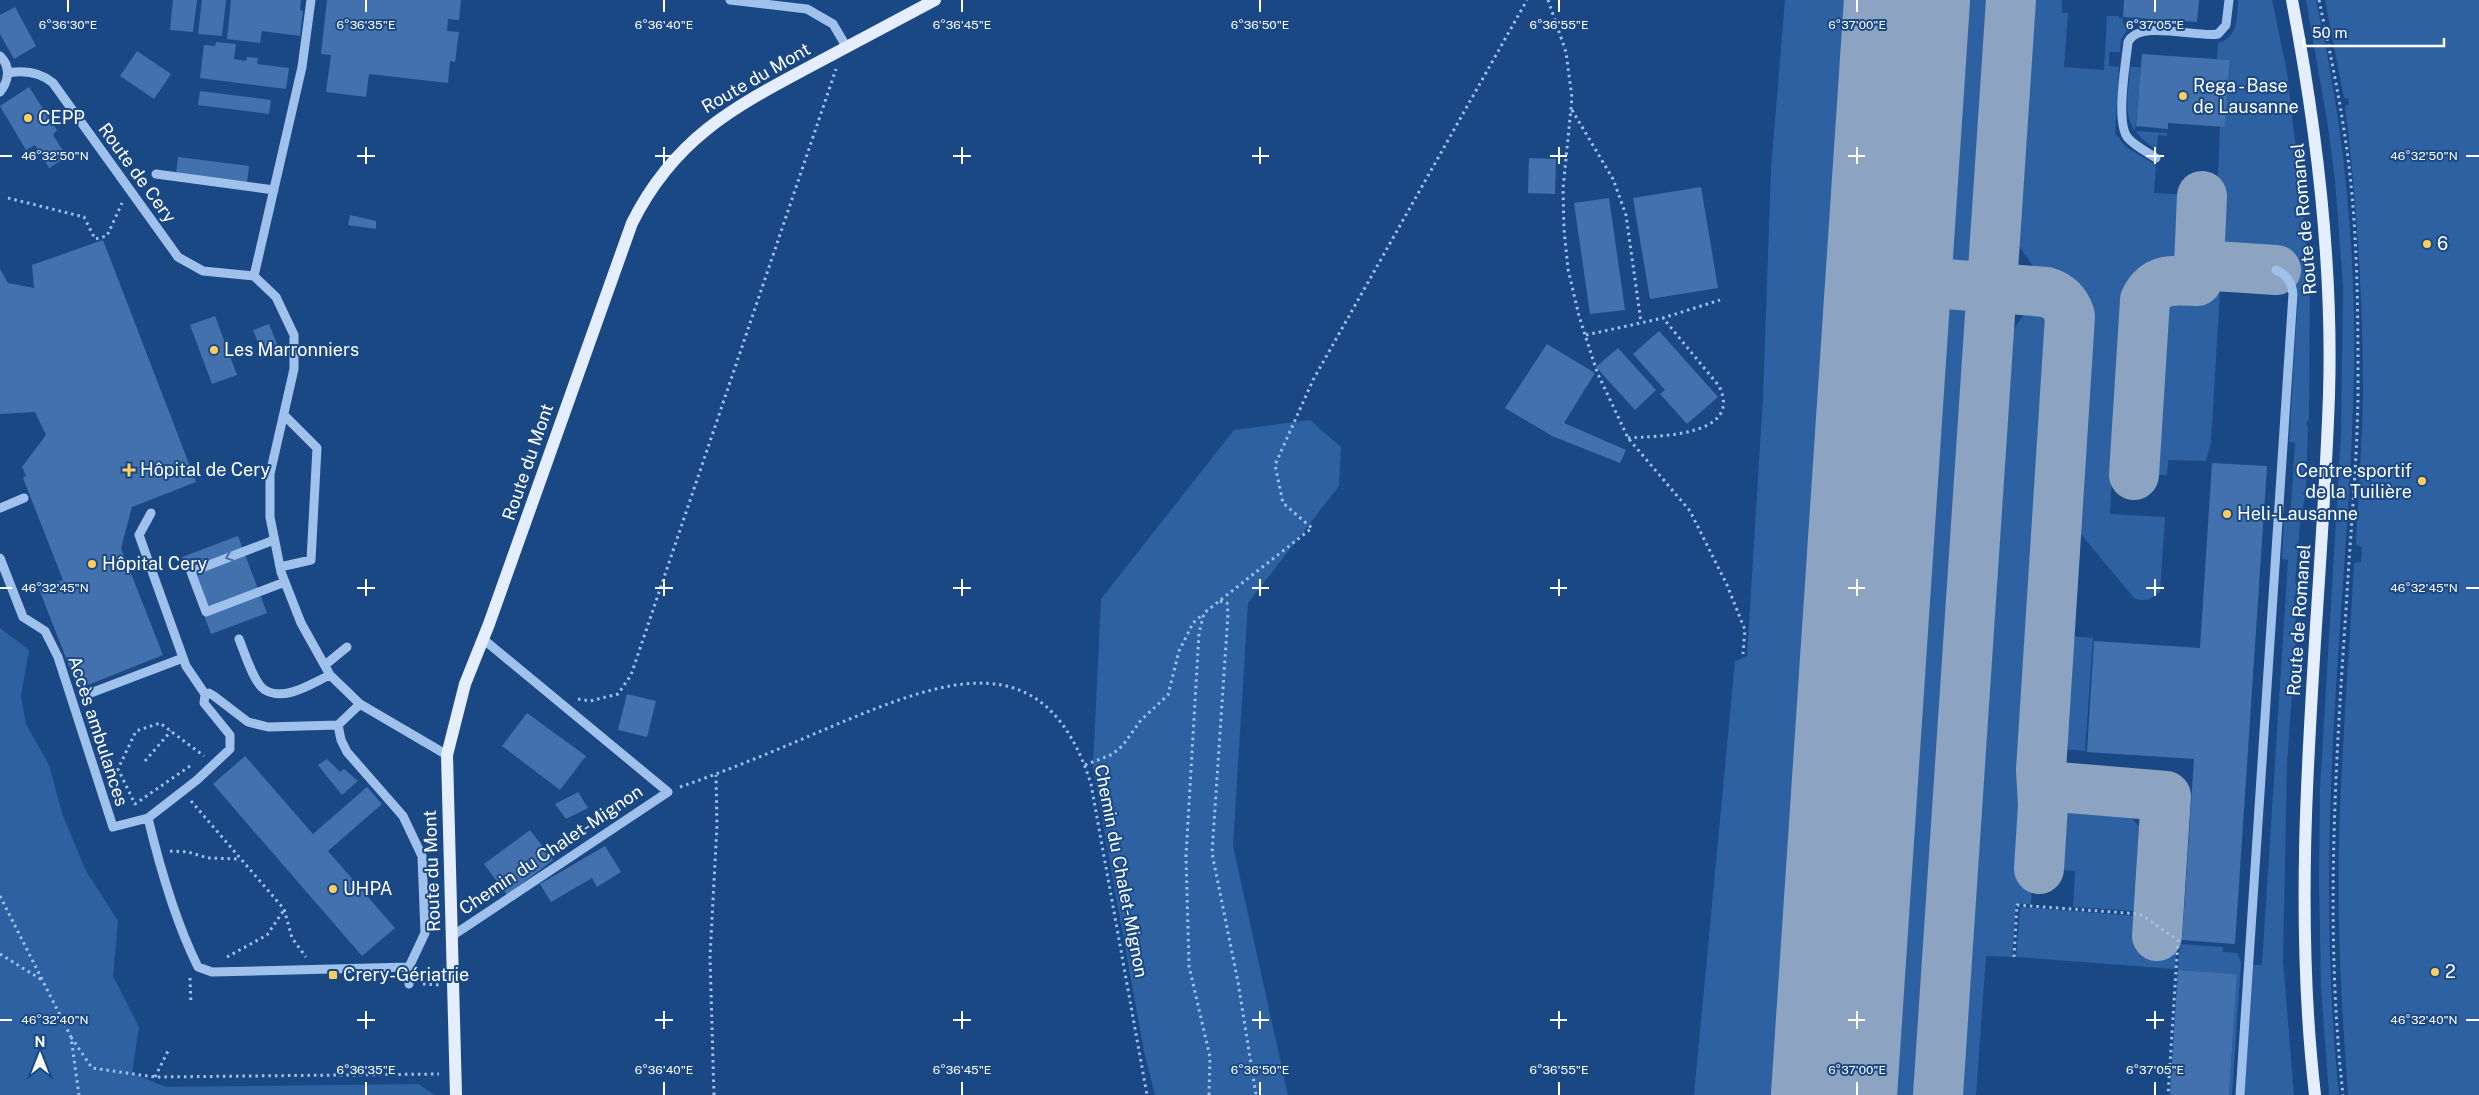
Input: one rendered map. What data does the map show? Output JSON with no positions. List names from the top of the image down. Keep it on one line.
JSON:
{"streets":{"main road":["Route du Mont","Route de Romanel"],"street":["Route de Cery","Accès ambulances","Chemin du Chalet-Mignon"]},"crossings":[["Route du Mont","Chemin du Chalet-Mignon"]],"places":{"other":["Rega - Base de Lausanne","CEPP","6","Les Marronniers","Centre sportif de la Tuilière","Heli-Lausanne","Hôpital Cery","UHPA","2"],"health":["Hôpital de Cery"],"transit":["Crery-Gériatrie"]},"scale_bar":"50 m","north":"top","coordinates":["6°36'30\"E","6°36'35\"E","6°36'40\"E","6°36'45\"E","6°36'50\"E","6°36'55\"E","6°37'00\"E","6°37'05\"E","46°32'50\"N","46°32'45\"N","46°32'40\"N"]}
